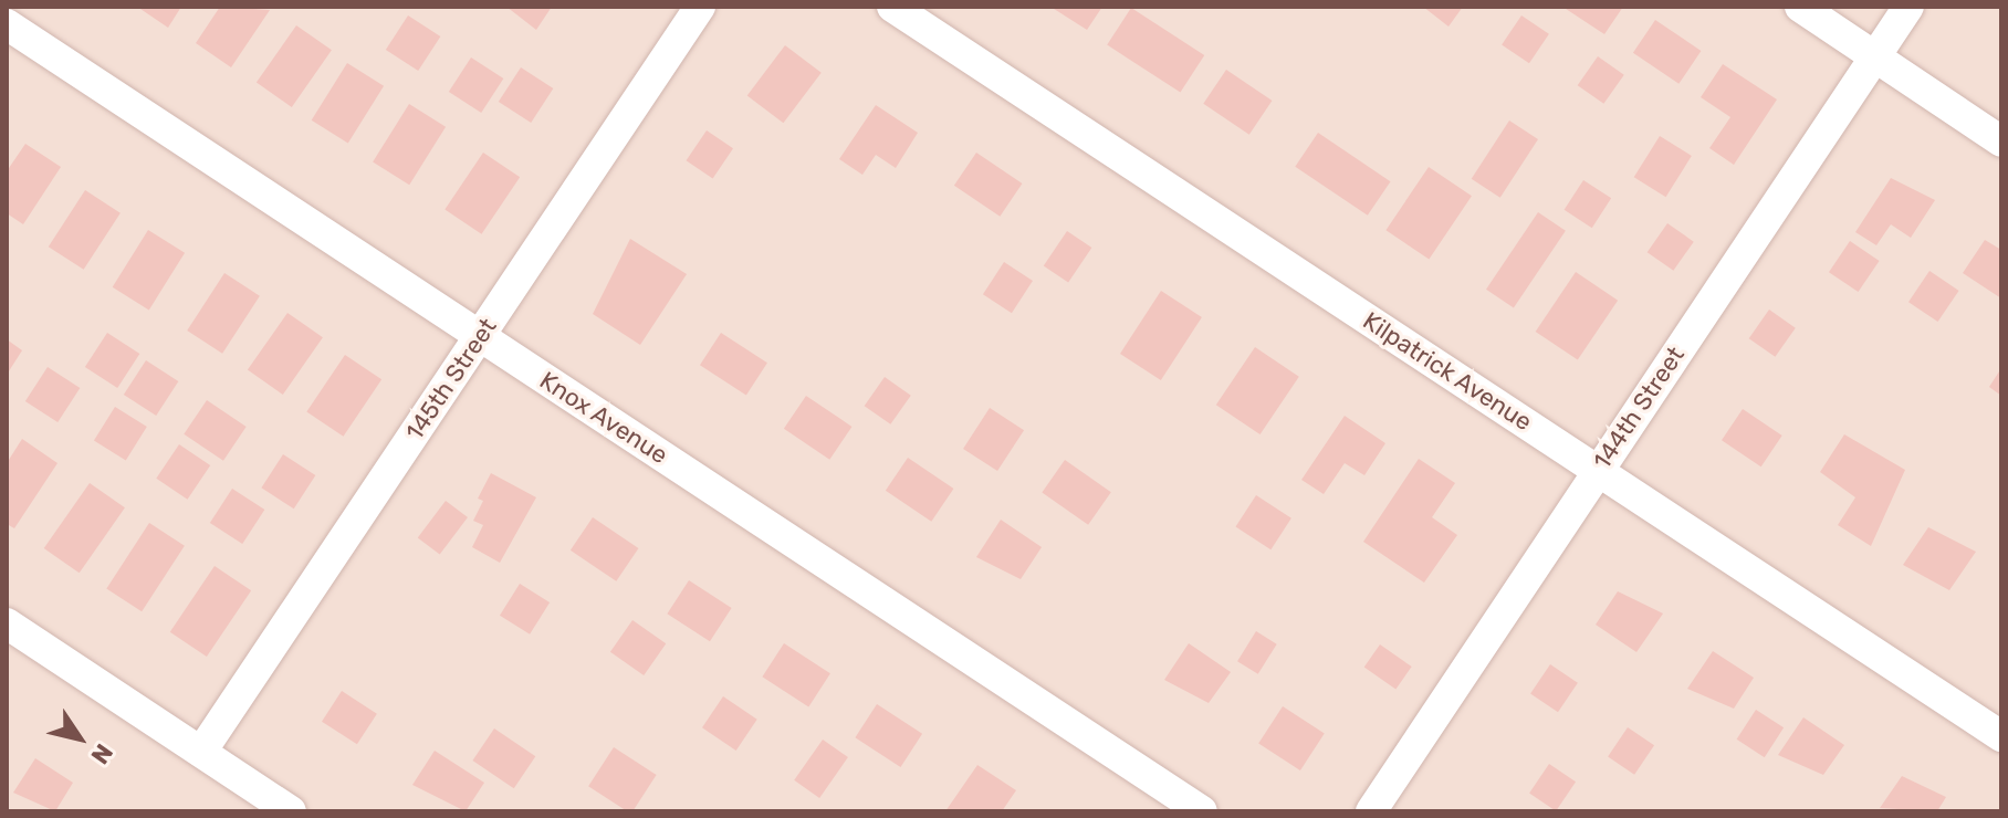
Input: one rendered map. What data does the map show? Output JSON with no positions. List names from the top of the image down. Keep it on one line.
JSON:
{"streets":{"street":["Kilpatrick Avenue","145th Street","144th Street","Knox Avenue"]},"crossings":[["Kilpatrick Avenue","144th Street"],["145th Street","Knox Avenue"]],"north":"bottom right"}
